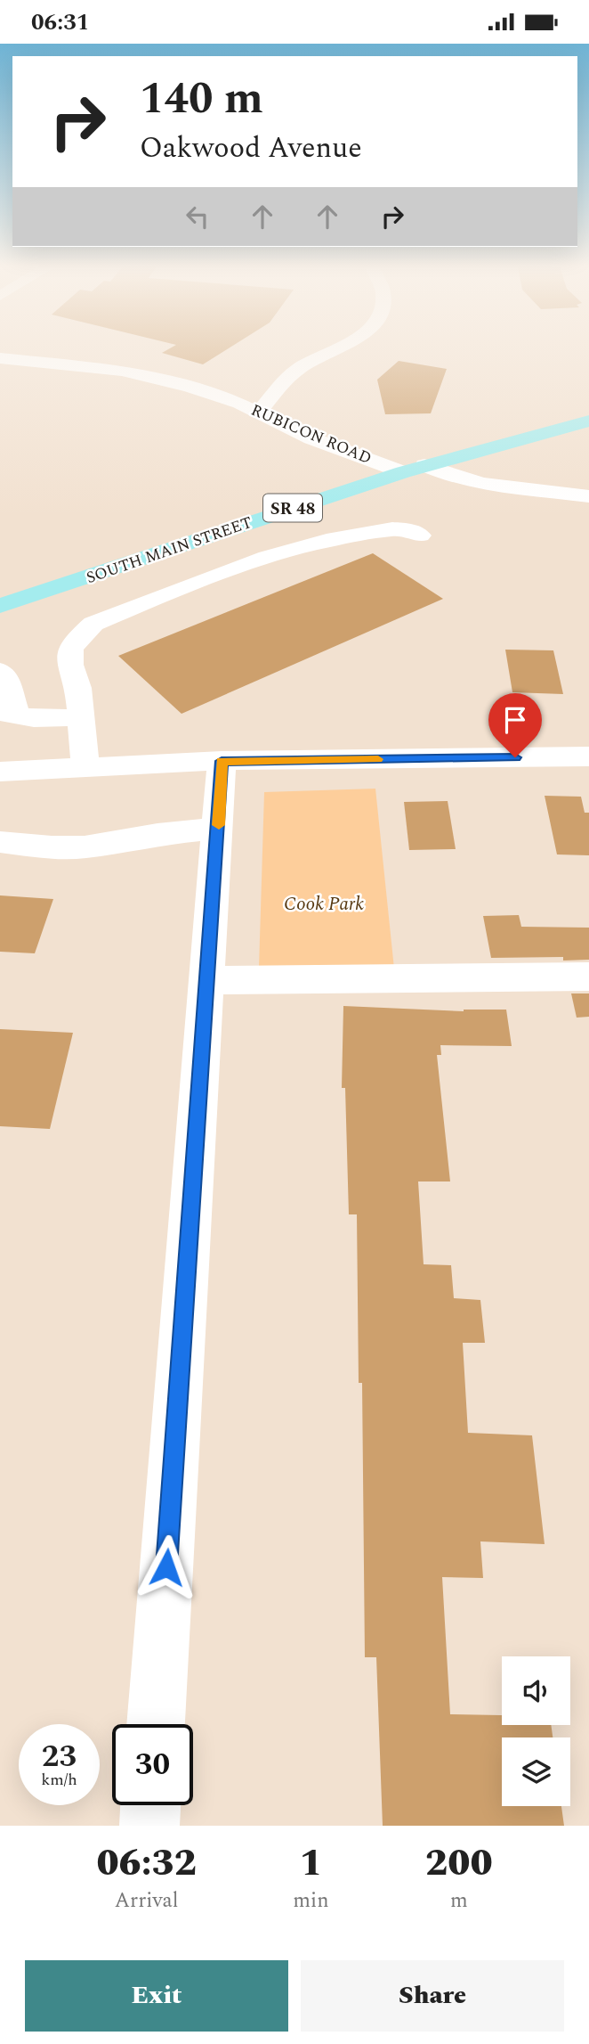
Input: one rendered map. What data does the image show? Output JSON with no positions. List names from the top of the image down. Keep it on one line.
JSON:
{"streets":{"main road":["SR 48","SOUTH MAIN STREET"],"street":["RUBICON ROAD"]},"crossings":[["RUBICON ROAD","SOUTH MAIN STREET"]],"parks":["Cook Park"],"page":{"status":"06:31","turn":["140 m","Oakwood Avenue"],"speed":"23 km/h","limit":"30","eta":["06:32","Arrival","1","min","200","m"],"buttons":["Exit","Share"]}}
